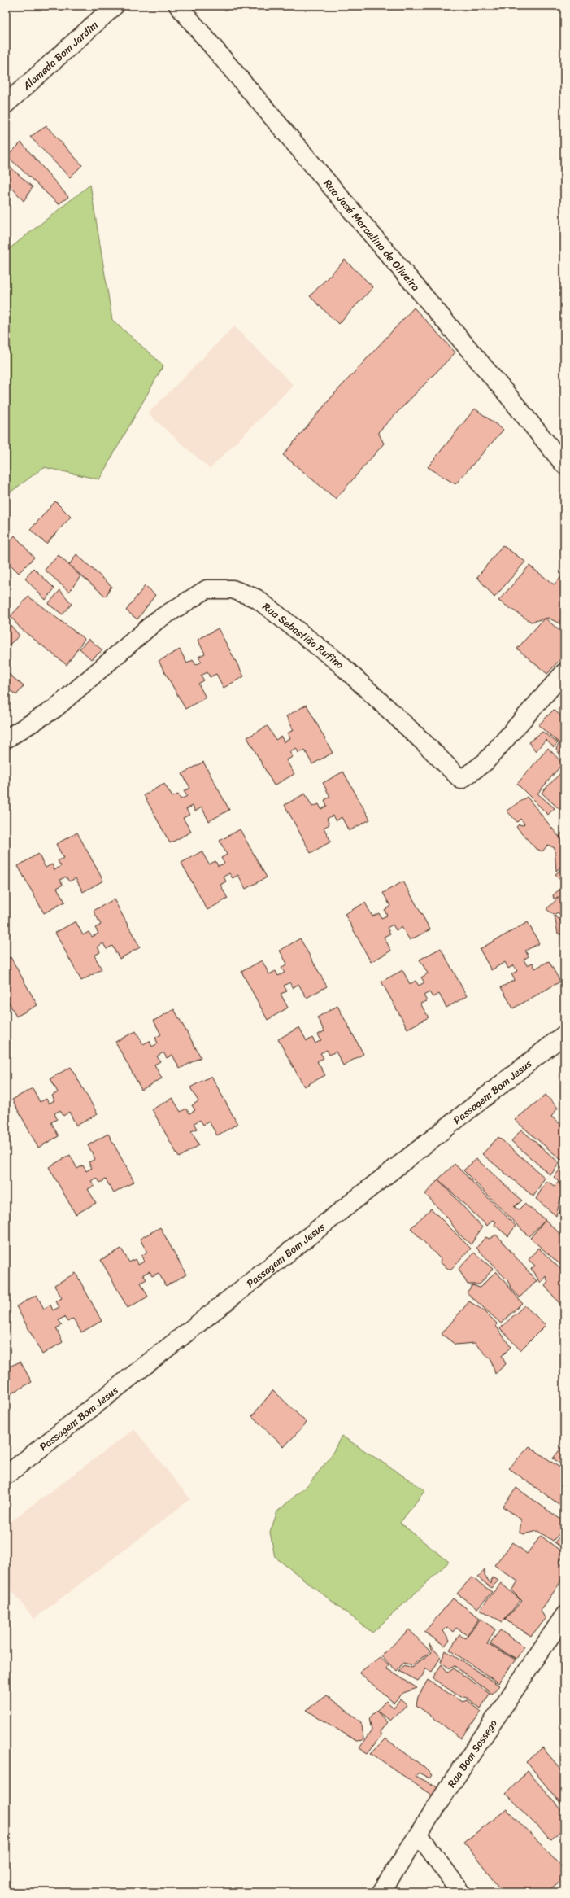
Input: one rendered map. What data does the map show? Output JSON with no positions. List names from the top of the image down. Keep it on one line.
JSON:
{"streets":{"street":["Alameda Bom Jardim","Rua José Marcelino de Oliveira","Rua Sebastião Rufino","Passagem Bom Jesus","Rua Bom Sossego"]}}
